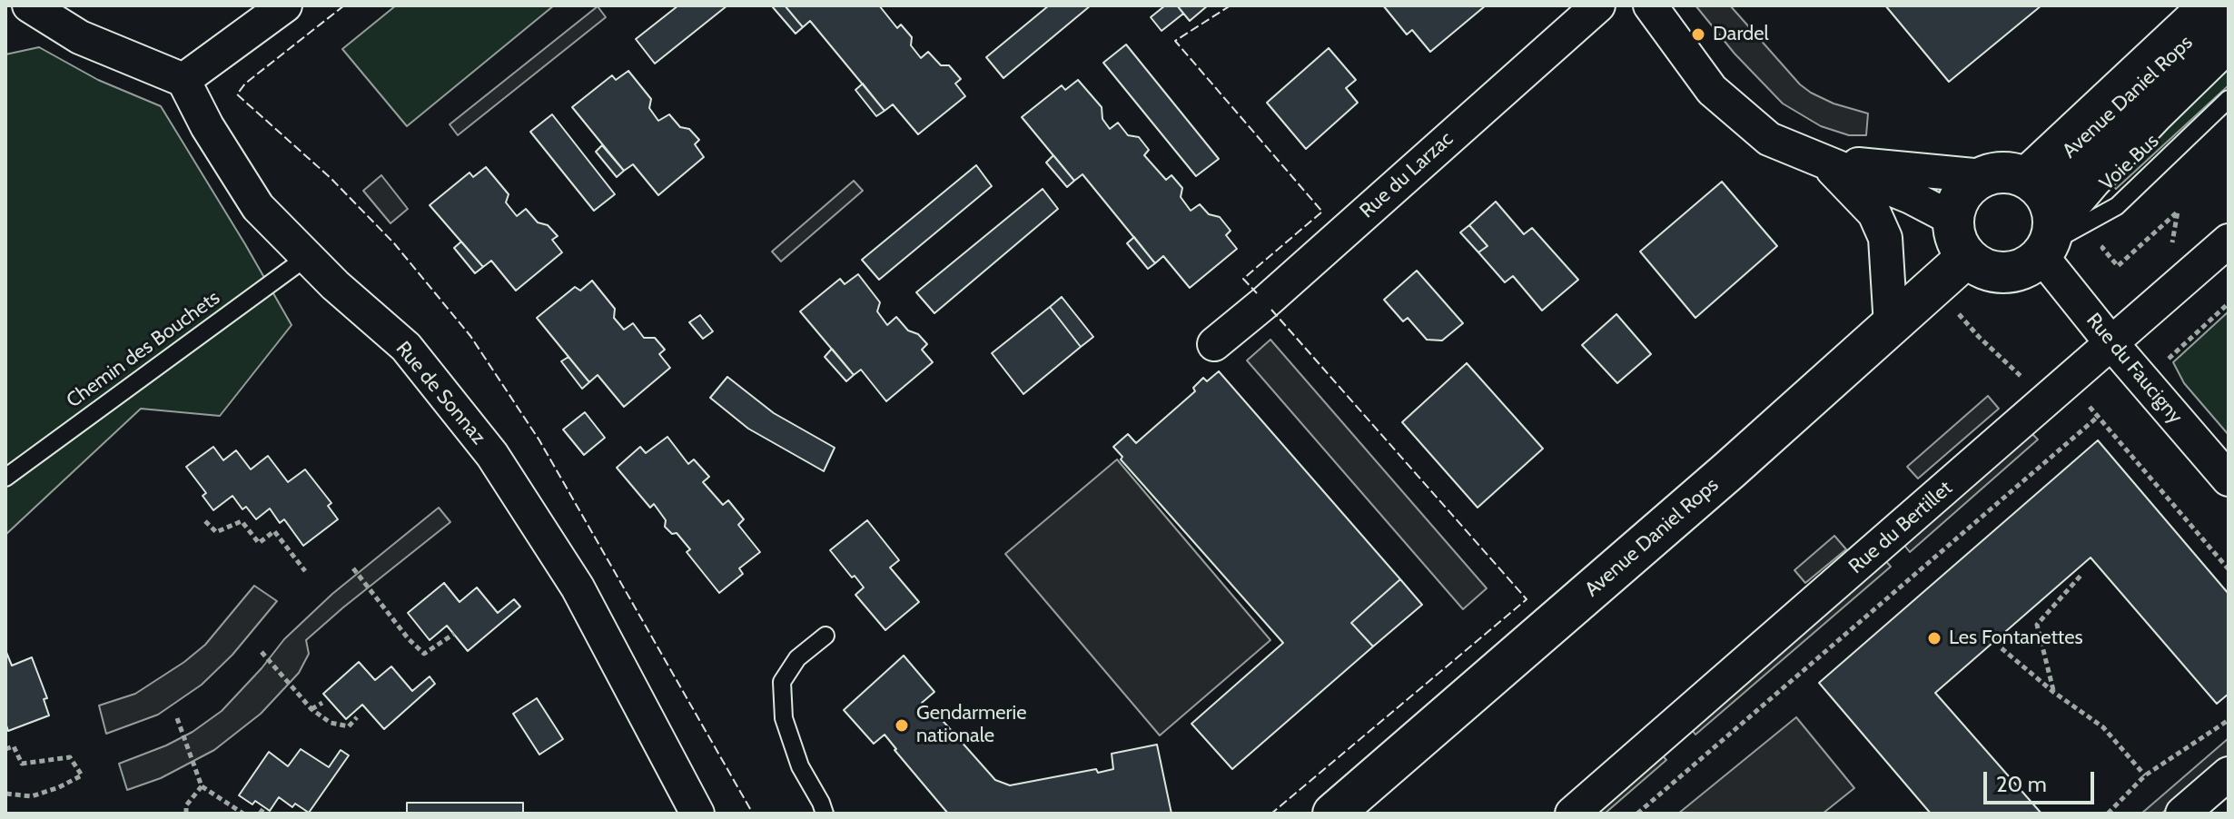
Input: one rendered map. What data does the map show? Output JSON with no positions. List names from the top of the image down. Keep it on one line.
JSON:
{"streets":{"main road":["Avenue Daniel Rops"],"street":["Rue du Larzac","Rue du Faucigny","Rue de Sonnaz","Rue du Bertillet"],"lane":["Voie Bus","Chemin des Bouchets"]},"crossings":[["Avenue Daniel Rops","Voie Bus"],["Avenue Daniel Rops","Rue du Faucigny"],["Voie Bus","Rue du Faucigny"],["Chemin des Bouchets","Rue de Sonnaz"],["Rue du Faucigny","Rue du Bertillet"]],"places":["Dardel","Les Fontanettes","Gendarmerie nationale"],"scale_bar":"20 m"}
